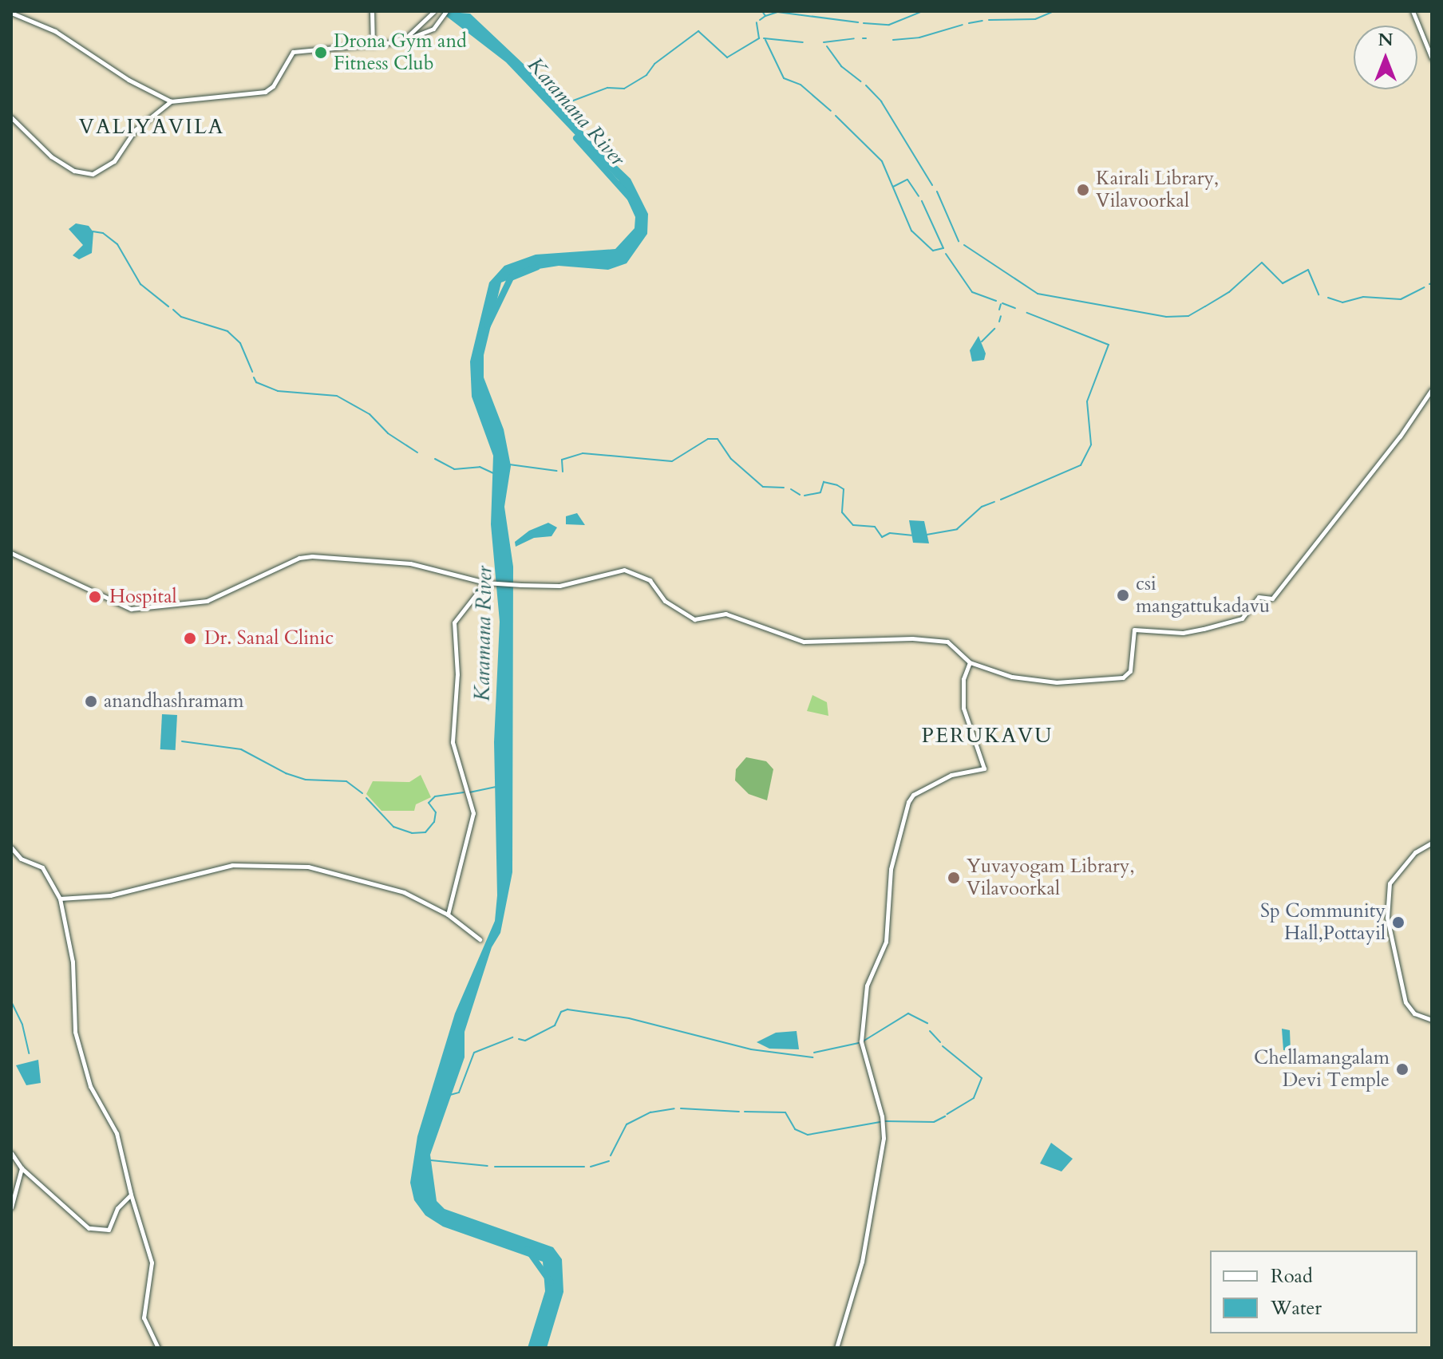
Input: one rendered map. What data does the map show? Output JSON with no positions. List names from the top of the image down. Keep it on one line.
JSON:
{"districts":["VALIYAVILA","PERUKAVU"],"water":["Karamana River"],"places":["Drona Gym and Fitness Club","Kairali Library, Vilavoorkal","csi mangattukadavu","Hospital","Dr. Sanal Clinic","anandhashramam","Yuvayogam Library, Vilavoorkal","Sp Community Hall,Pottayil","Chellamangalam Devi Temple"],"legend":["Road","Water"],"north":"top"}
